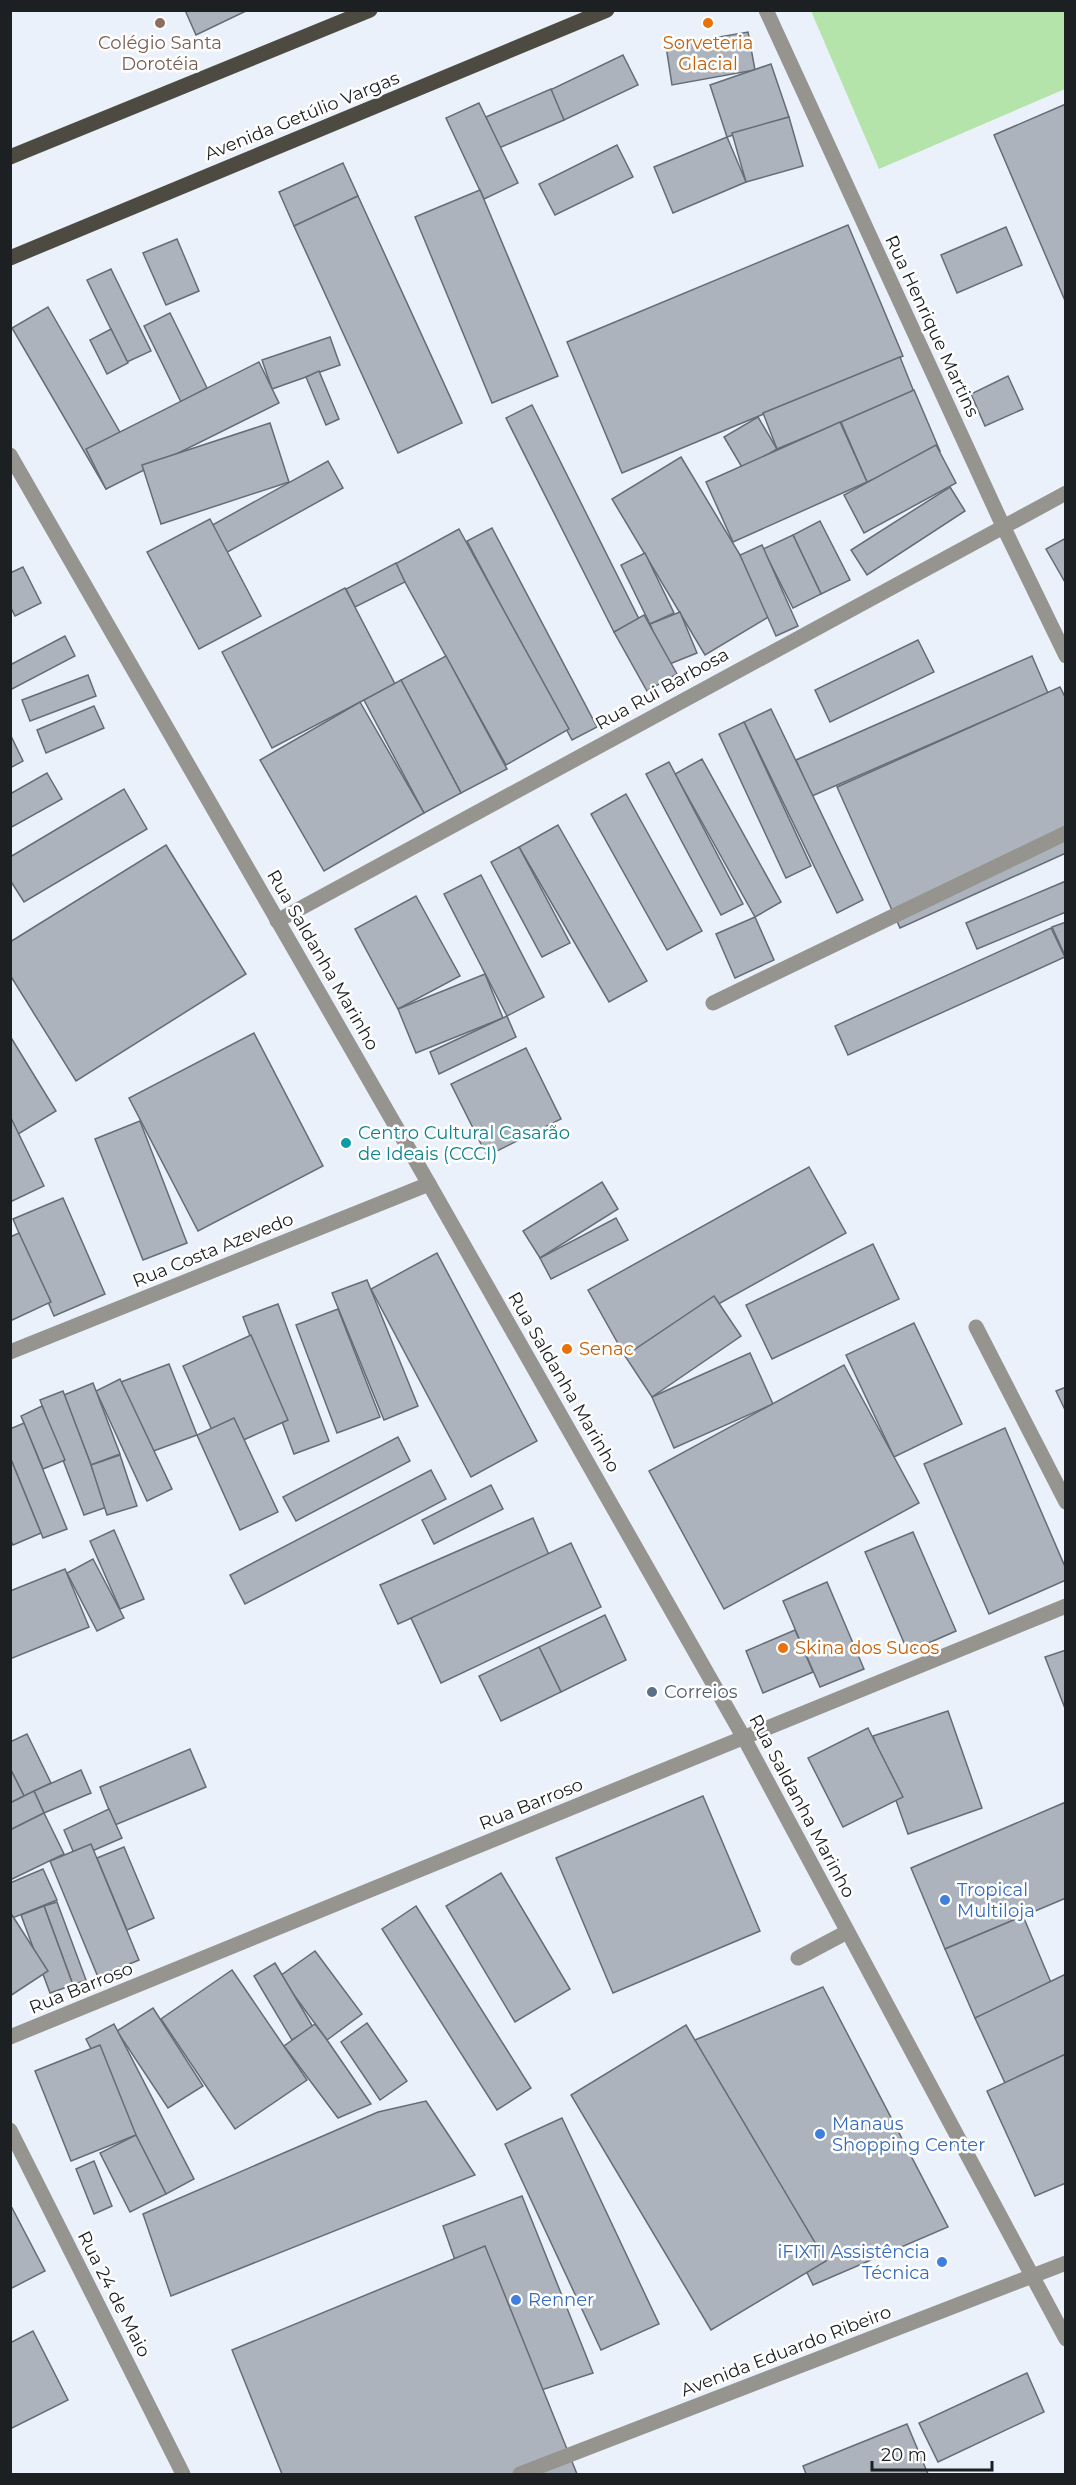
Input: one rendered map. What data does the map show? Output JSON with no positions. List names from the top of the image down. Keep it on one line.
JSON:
{"streets":{"main road":["Avenida Getúlio Vargas"],"street":["Rua Henrique Martins","Rua Rui Barbosa","Rua Saldanha Marinho","Rua Costa Azevedo","Rua Barroso","Rua 24 de Maio","Avenida Eduardo Ribeiro"]},"crossings":[["Rua Henrique Martins","Rua Rui Barbosa"],["Rua Rui Barbosa","Rua Saldanha Marinho"],["Rua Saldanha Marinho","Rua Costa Azevedo"],["Rua Saldanha Marinho","Rua Barroso"],["Rua Saldanha Marinho","Avenida Eduardo Ribeiro"]],"places":["Colégio Santa Dorotéia","Sorveteria Glacial","Centro Cultural Casarão de Ideais (CCCI)","Senac","Skina dos Sucos","Correios","Tropical Multiloja","Manaus Shopping Center","iFIXTI Assistência Técnica","Renner"],"scale_bar":"20 m"}
